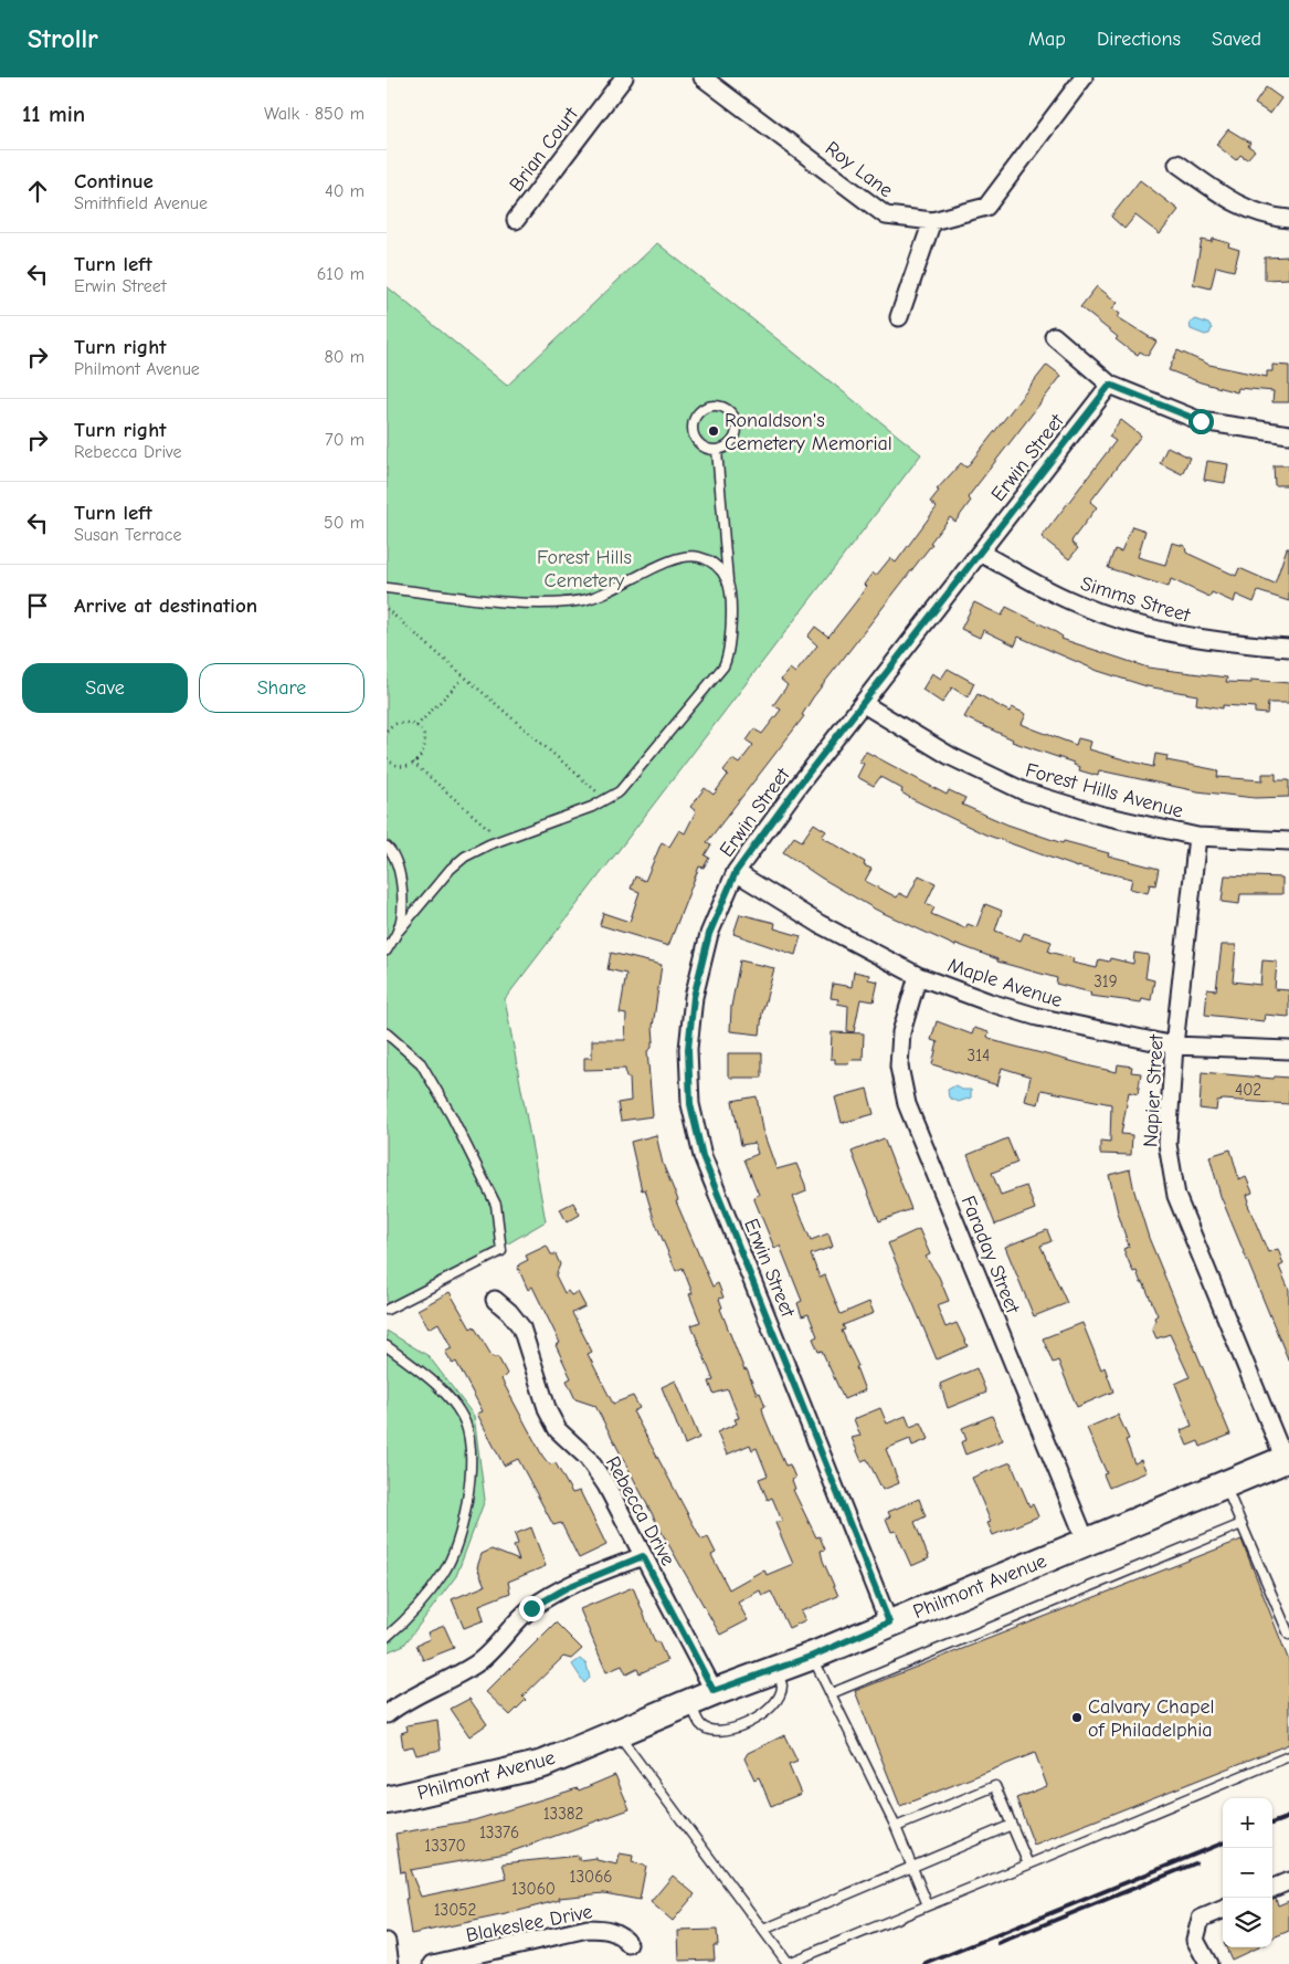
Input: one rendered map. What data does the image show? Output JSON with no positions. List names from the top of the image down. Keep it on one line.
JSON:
{"streets":{"main road":["Philmont Avenue"],"street":["Brian Court","Roy Lane","Erwin Street","Simms Street","Forest Hills Avenue","Maple Avenue","Napier Street","Faraday Street","Rebecca Drive","Blakeslee Drive"]},"crossings":[["Erwin Street","Simms Street"],["Erwin Street","Forest Hills Avenue"],["Erwin Street","Maple Avenue"],["Erwin Street","Philmont Avenue"],["Forest Hills Avenue","Napier Street"],["Maple Avenue","Napier Street"],["Maple Avenue","Faraday Street"],["Napier Street","Philmont Avenue"],["Faraday Street","Philmont Avenue"],["Rebecca Drive","Philmont Avenue"]],"parks":["Forest Hills Cemetery"],"places":["Ronaldson's Cemetery Memorial","Calvary Chapel of Philadelphia"],"house_numbers":["319","314","402","13382","13376","13370","13066","13060","13052"],"page":{"header":"Strollr","nav":["Map","Directions","Saved"],"heading":["11 min","Walk · 850 m"],"list":[["Continue","Smithfield Avenue","40 m"],["Turn left","Erwin Street","610 m"],["Turn right","Philmont Avenue","80 m"],["Turn right","Rebecca Drive","70 m"],["Turn left","Susan Terrace","50 m"],"Arrive at destination"],"buttons":["Save","Share"],"map_buttons":["+","−"]}}
